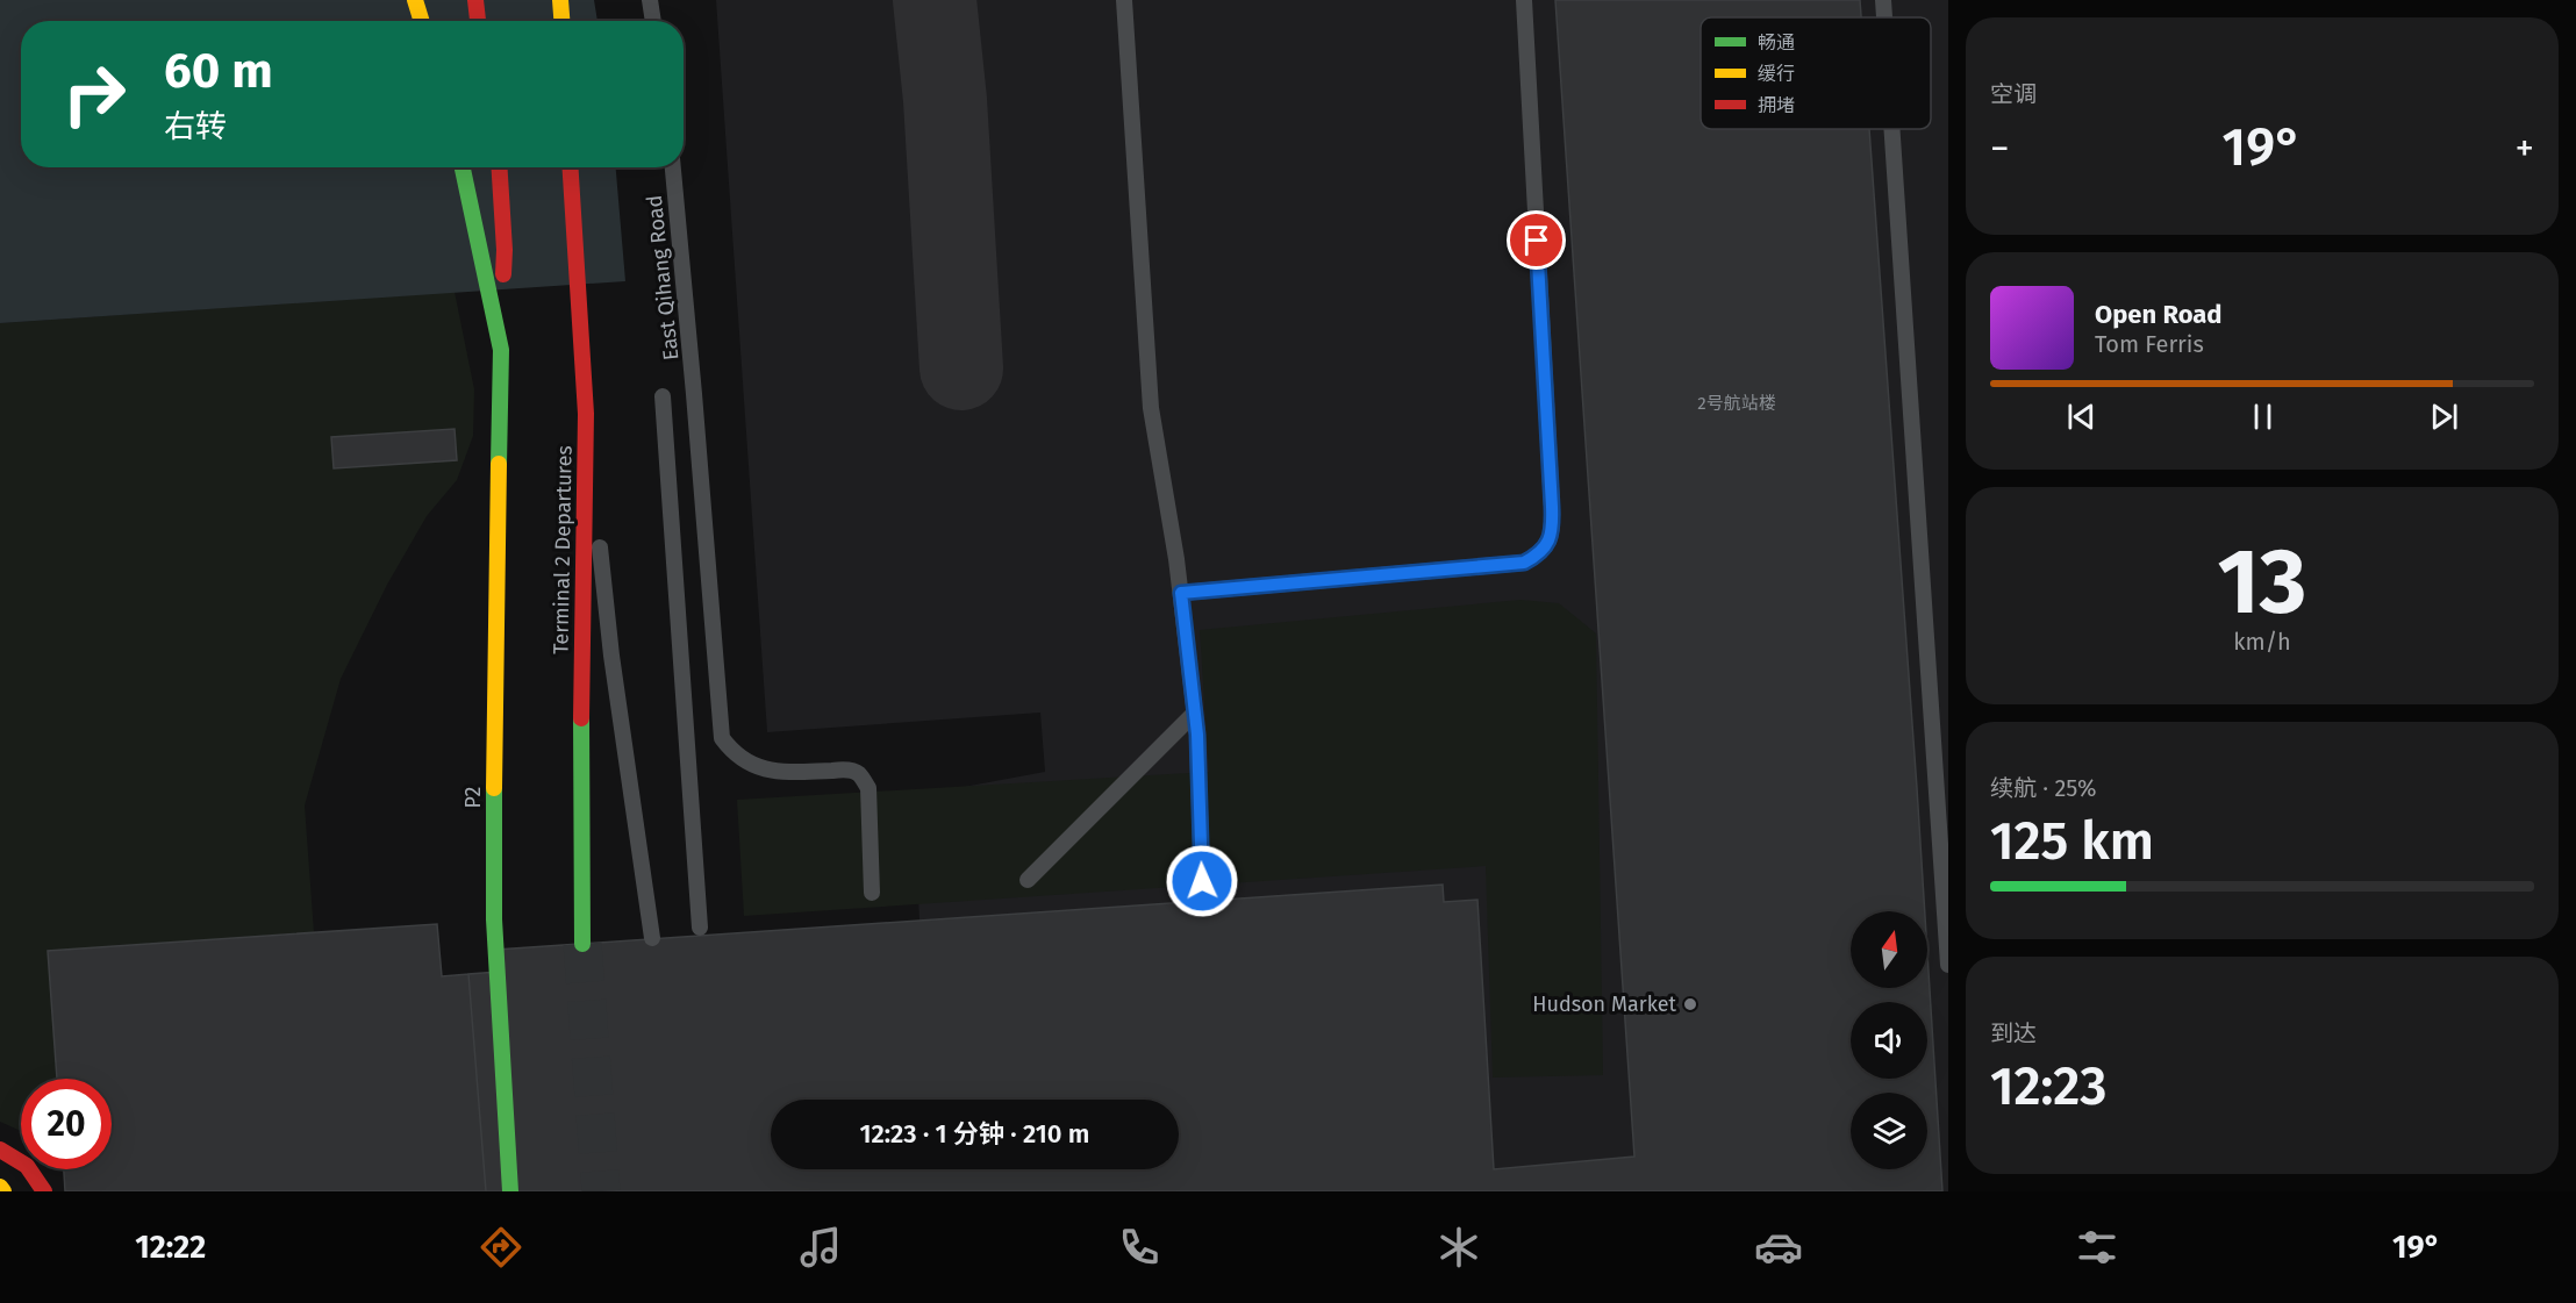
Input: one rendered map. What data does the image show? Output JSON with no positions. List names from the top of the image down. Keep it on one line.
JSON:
{"streets":{"main road":["Terminal 2 Departures","P2"],"lane":["East Qihang Road"]},"places":["Hudson Market"],"house_numbers":["2号航站楼"],"legend":["畅通","缓行","拥堵"],"north":"top","page":{"tile":["空调",["13","km/h"],["续航 · 25%","125 km"],["到达","12:23"]],"turn":["60 m","右转"],"heat":["−","19°","+"],"song":["Open Road","Tom Ferris"],"limit":"20","trip":"12:23 · 1 分钟 · 210 m","tabs":["12:22","19°"]}}
